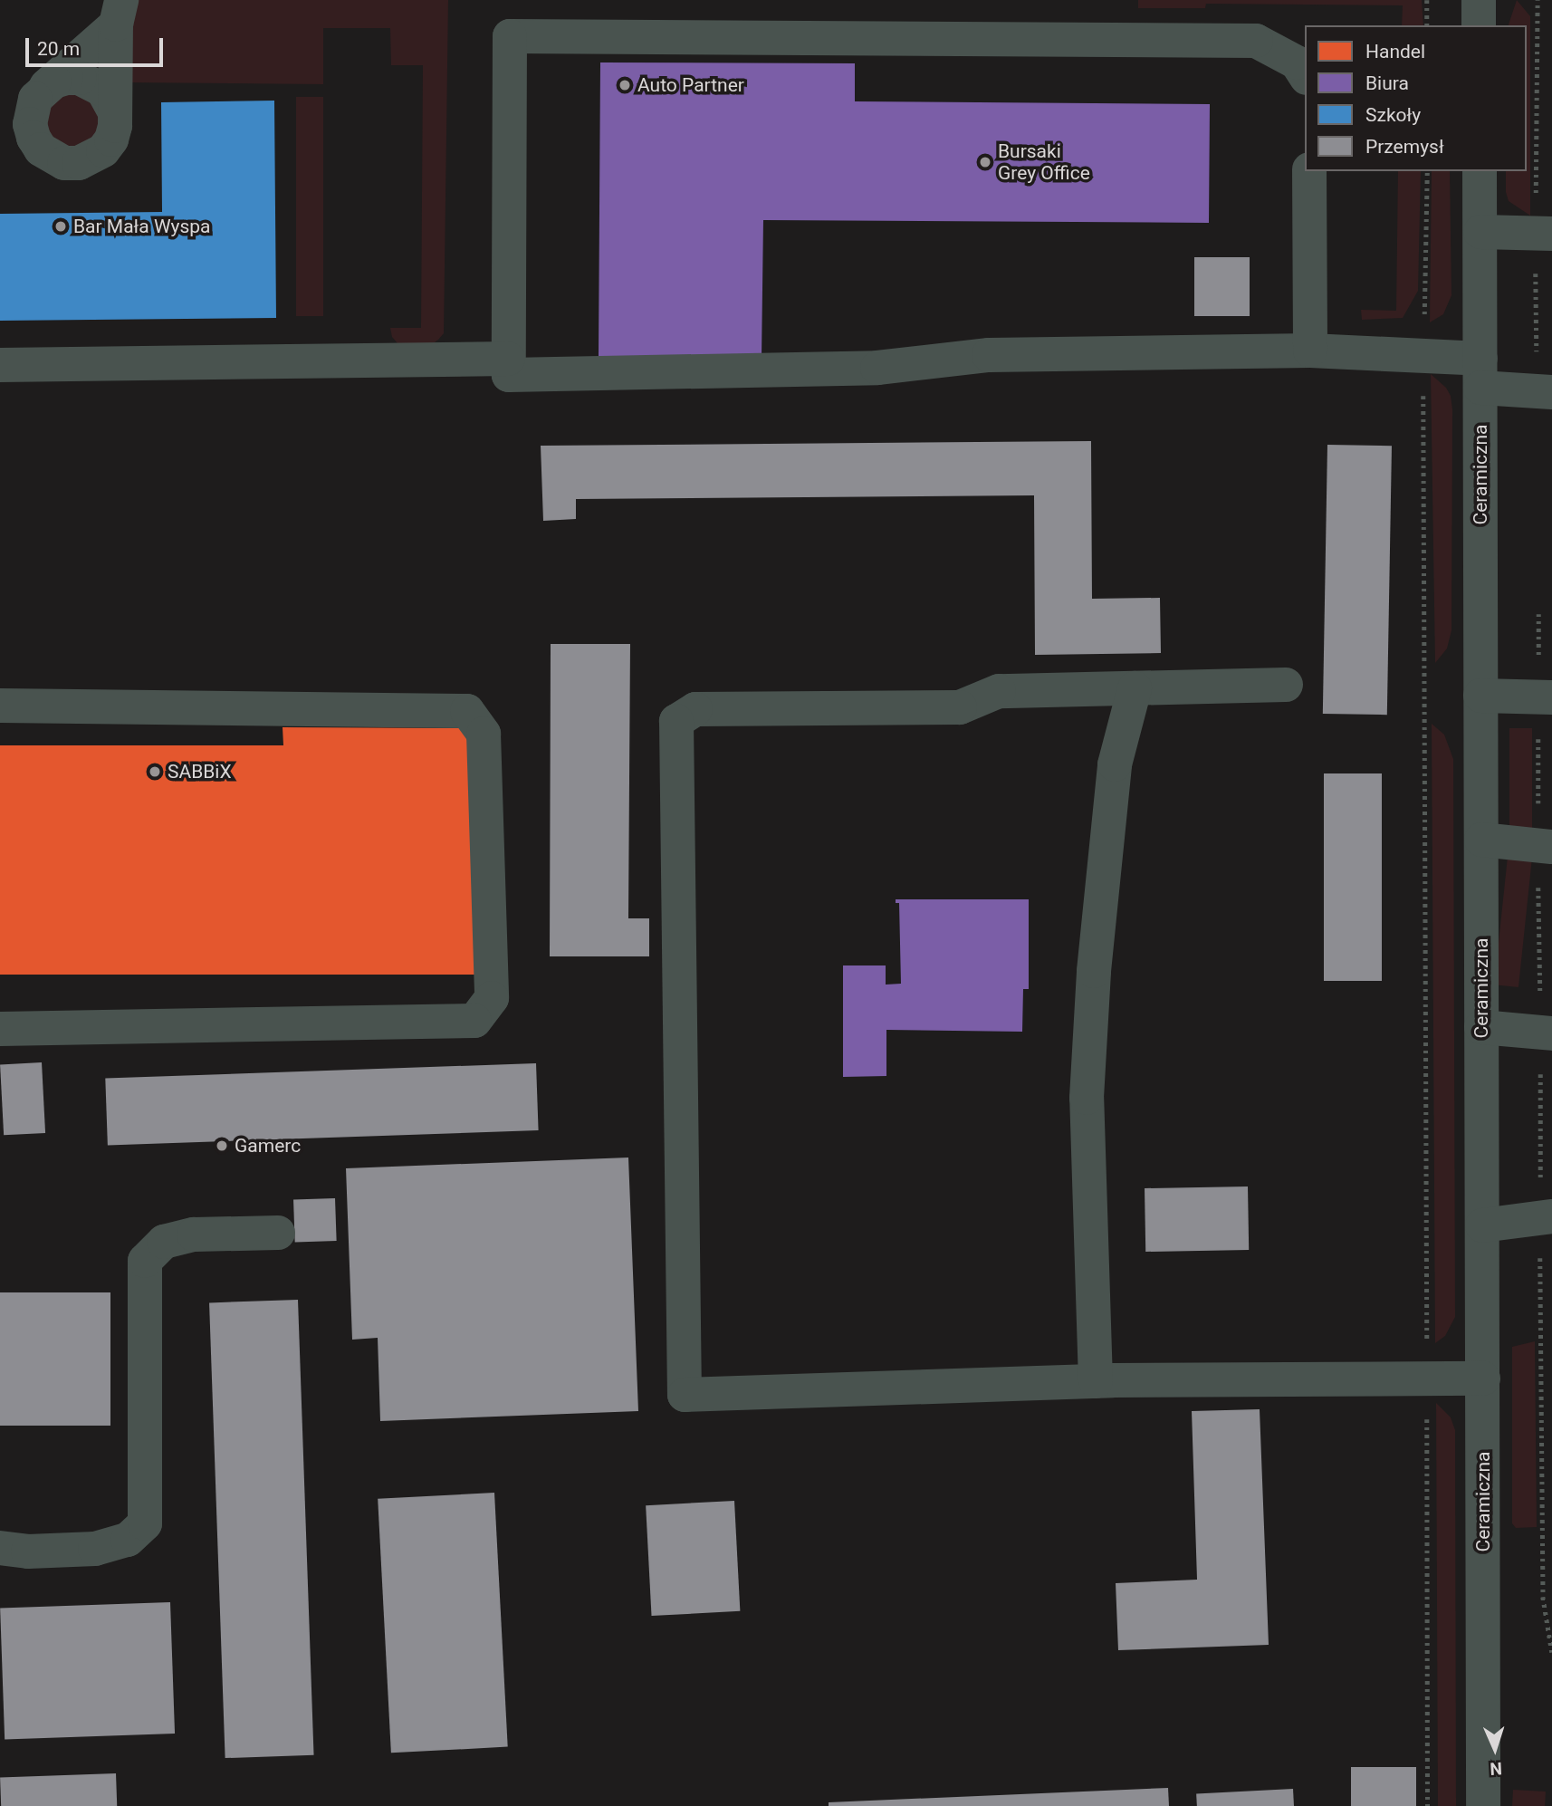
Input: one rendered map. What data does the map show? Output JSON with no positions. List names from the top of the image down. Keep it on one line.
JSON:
{"streets":{"street":["Ceramiczna"]},"places":["Auto Partner","Bursaki Grey Office","Bar Mała Wyspa","SABBiX","Gamerc"],"legend":["Handel","Biura","Szkoły","Przemysł"],"scale_bar":"20 m","north":"bottom"}
